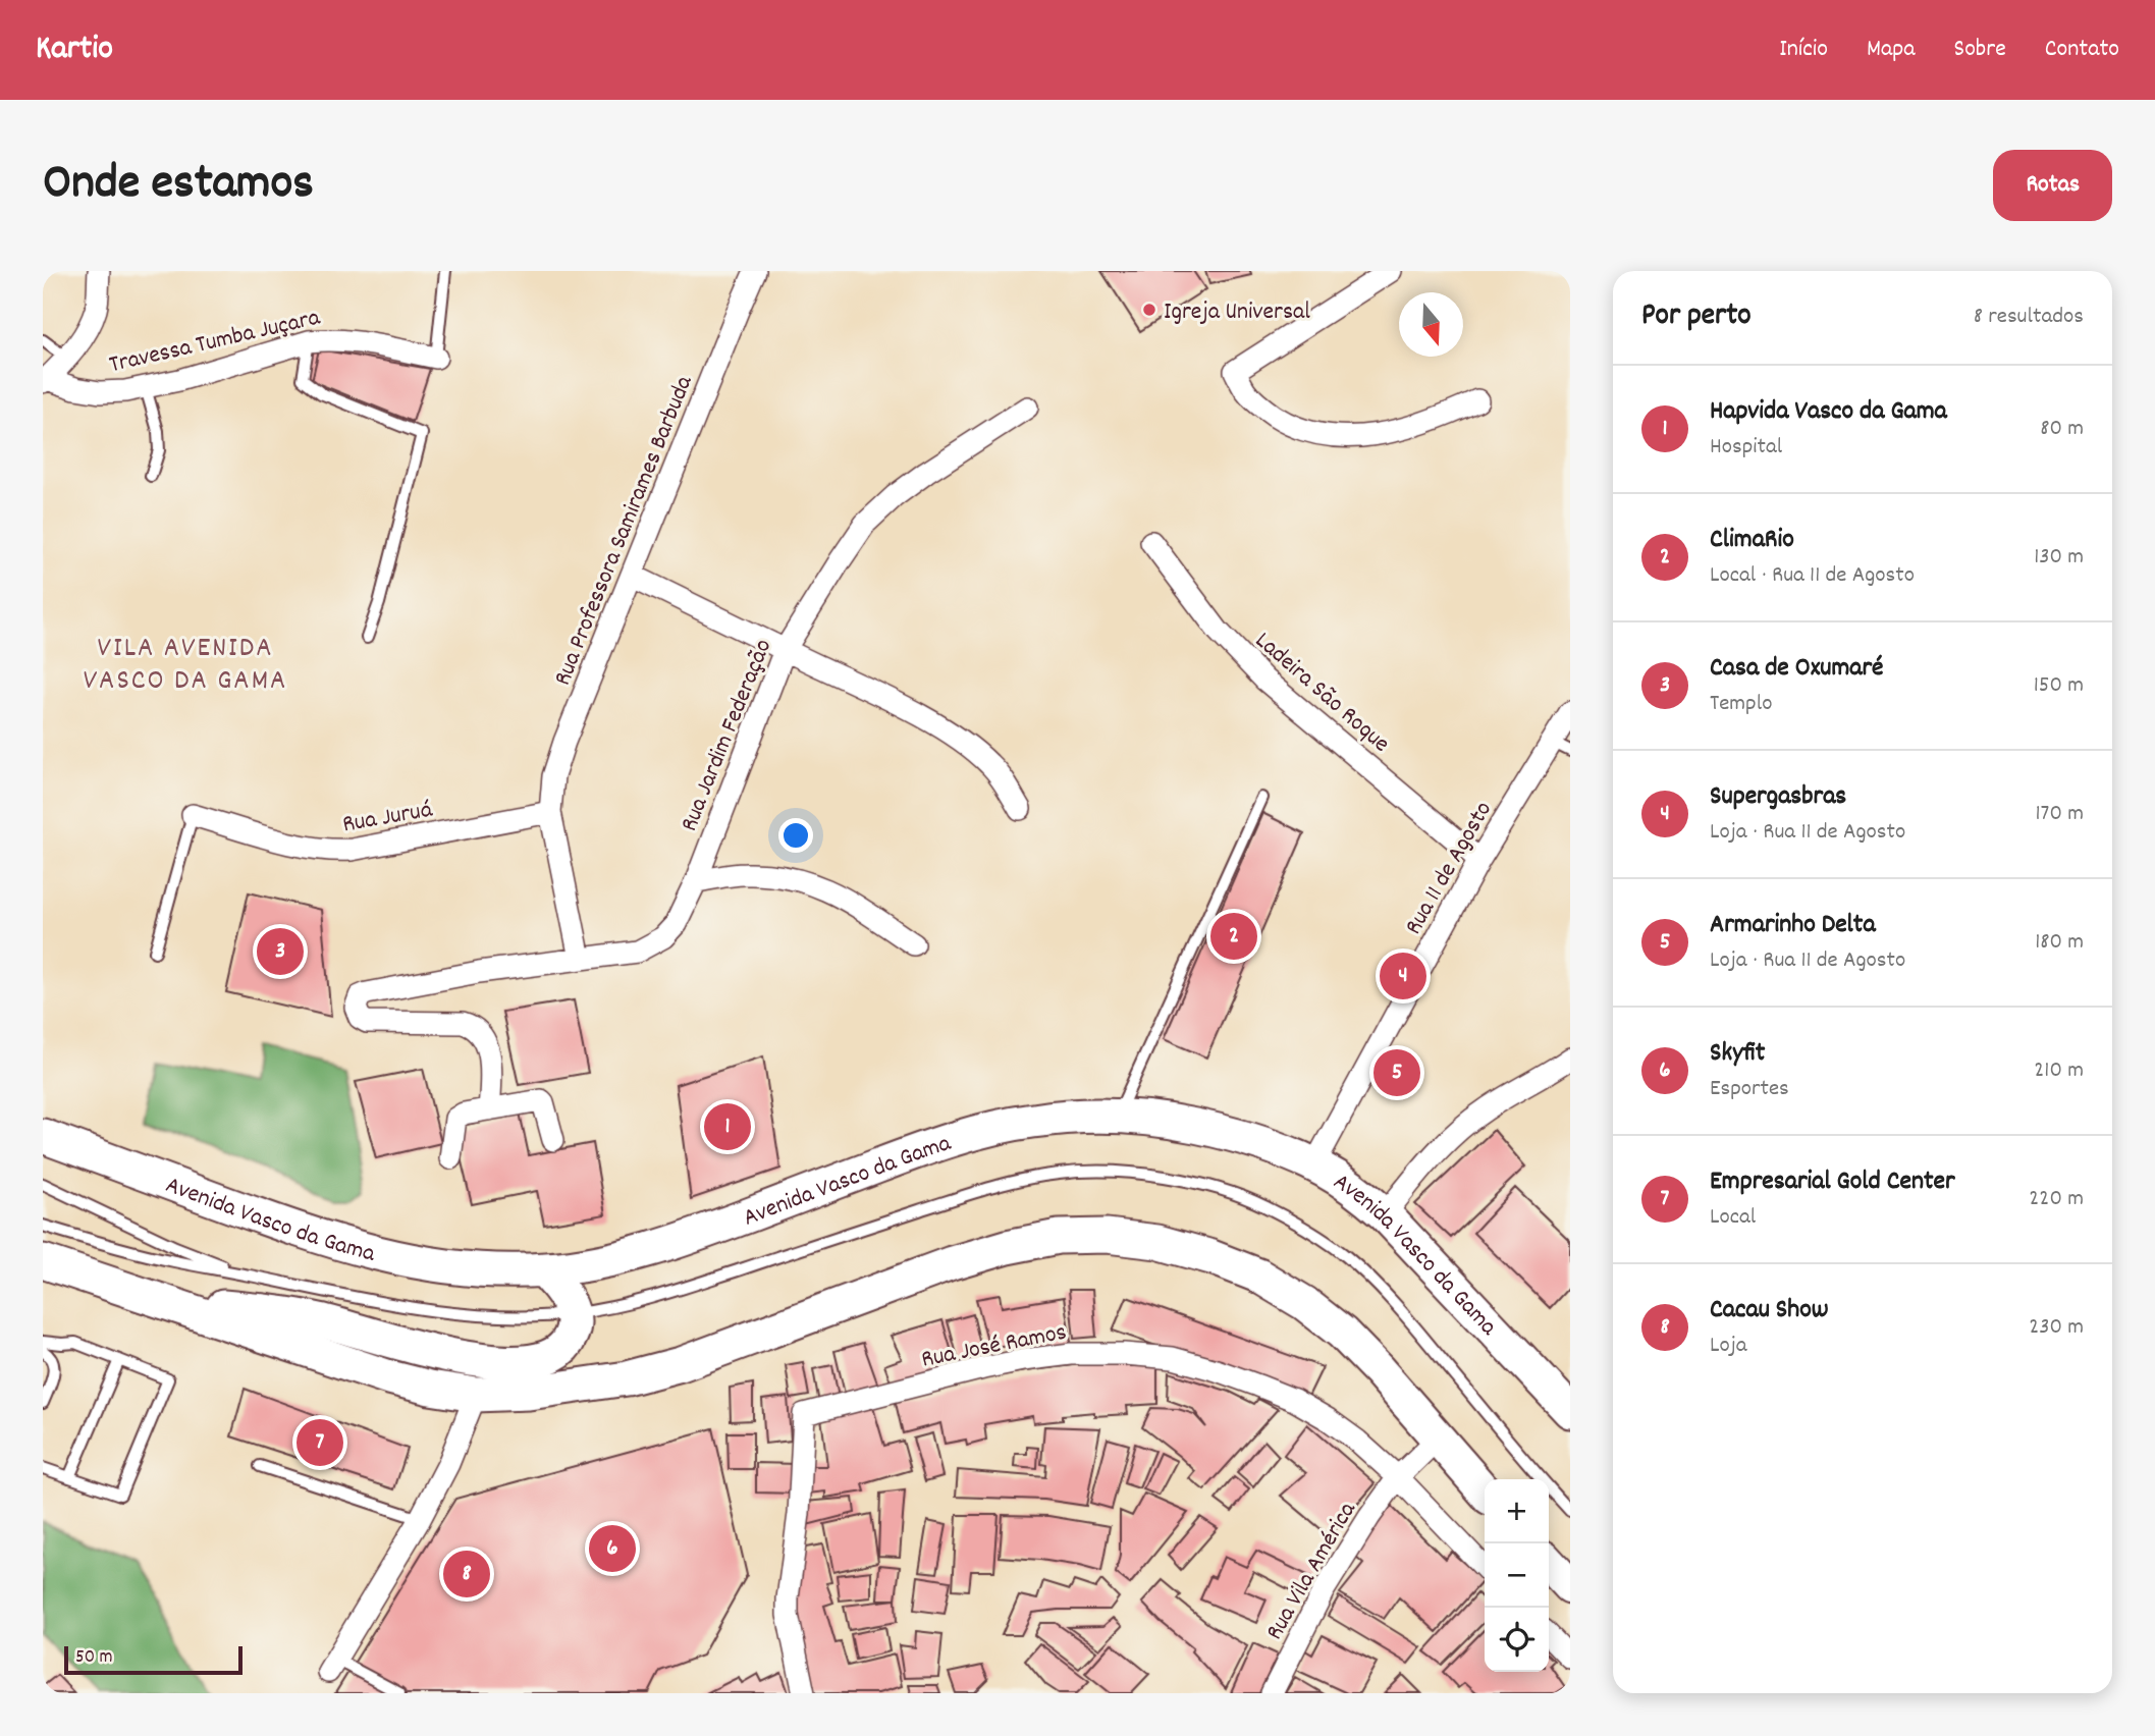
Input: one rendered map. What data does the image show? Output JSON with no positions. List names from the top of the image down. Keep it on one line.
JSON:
{"streets":{"main road":["Avenida Vasco da Gama"],"street":["Travessa Tumba Juçara","Rua Professora Samirames Barbuda","Ladeira São Roque","Rua Jardim Federação","Rua Juruá","Rua 11 de Agosto","Rua José Ramos","Rua Vila América"]},"crossings":[["Rua Professora Samirames Barbuda","Rua Juruá"],["Ladeira São Roque","Rua 11 de Agosto"],["Rua 11 de Agosto","Avenida Vasco da Gama"],["Rua José Ramos","Rua Vila América"]],"districts":["VILA AVENIDA VASCO DA GAMA"],"places":["Igreja Universal"],"scale_bar":"50 m","north":"bottom","page":{"header":"Kartio","nav":["Início","Mapa","Sobre","Contato"],"title":"Onde estamos","buttons":"Rotas","heading":["Por perto","8 resultados"],"list":[{"mark":"1","name":"Hapvida Vasco da Gama","note":"Hospital","value":"80 m"},{"mark":"2","name":"ClimaRio","note":"Local · Rua 11 de Agosto","value":"130 m"},{"mark":"3","name":"Casa de Oxumaré","note":"Templo","value":"150 m"},{"mark":"4","name":"Supergasbras","note":"Loja · Rua 11 de Agosto","value":"170 m"},{"mark":"5","name":"Armarinho Delta","note":"Loja · Rua 11 de Agosto","value":"180 m"},{"mark":"6","name":"Skyfit","note":"Esportes","value":"210 m"},{"mark":"7","name":"Empresarial Gold Center","note":"Local","value":"220 m"},{"mark":"8","name":"Cacau Show","note":"Loja","value":"230 m"}],"pins":["2","3","4","5","1","7","6","8"],"map_buttons":["+","−"],"scale":"50 m"}}
